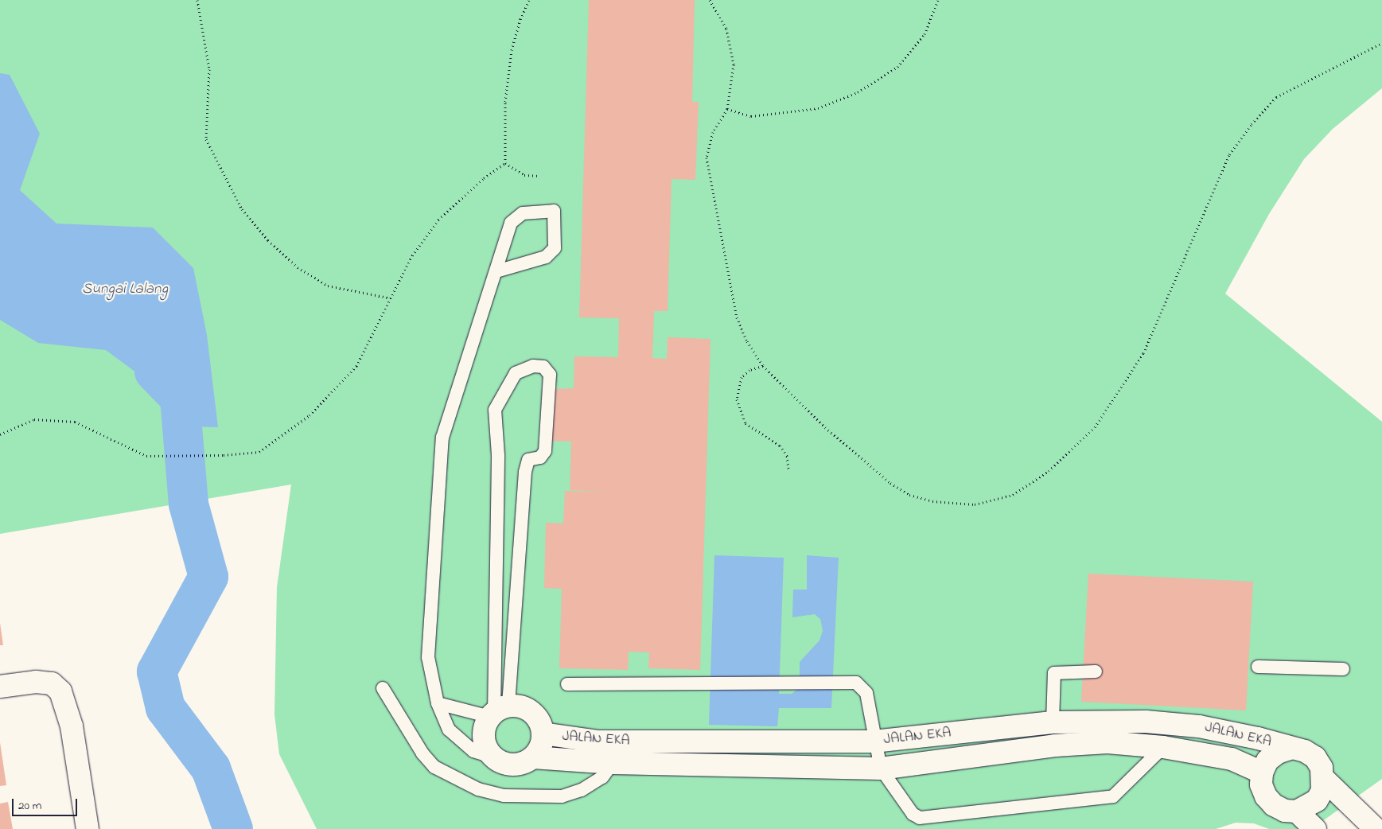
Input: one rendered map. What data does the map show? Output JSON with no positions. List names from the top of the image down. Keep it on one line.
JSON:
{"streets":{"street":["JALAN EKA"]},"water":["Sungai Lalang"],"scale_bar":"20 m"}
